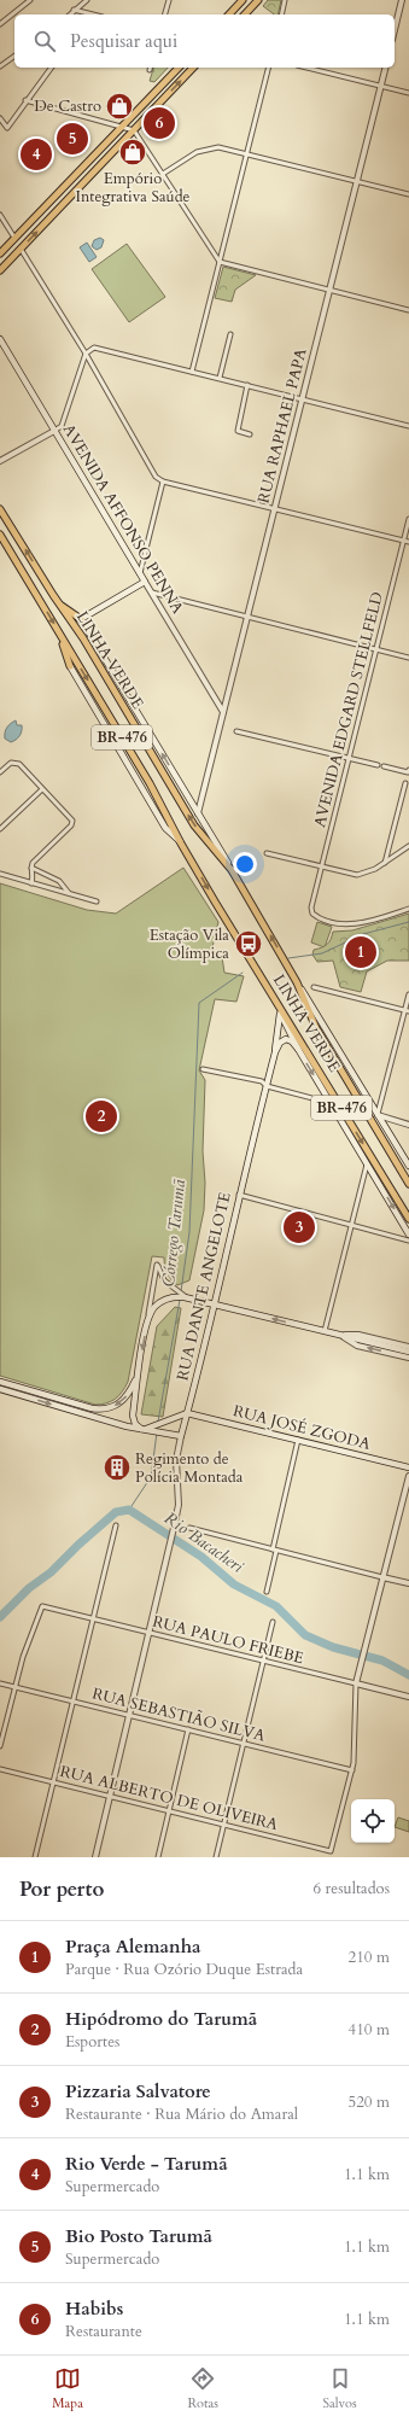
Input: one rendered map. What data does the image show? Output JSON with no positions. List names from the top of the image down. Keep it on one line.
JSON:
{"streets":{"highway":["LINHA VERDE","BR-476"],"main road":["AVENIDA AFFONSO PENNA","RUA DANTE ANGELOTE","RUA JOSÉ ZGODA"],"street":["RUA RAPHAEL PAPA","AVENIDA EDGARD STELLFELD","RUA PAULO FRIEBE","RUA SEBASTIÃO SILVA","RUA ALBERTO DE OLIVEIRA"]},"crossings":[["RUA RAPHAEL PAPA","AVENIDA AFFONSO PENNA"],["RUA RAPHAEL PAPA","LINHA VERDE"],["RUA DANTE ANGELOTE","RUA JOSÉ ZGODA"],["RUA DANTE ANGELOTE","RUA PAULO FRIEBE"],["RUA DANTE ANGELOTE","RUA SEBASTIÃO SILVA"],["RUA DANTE ANGELOTE","RUA ALBERTO DE OLIVEIRA"],["RUA PAULO FRIEBE","RUA SEBASTIÃO SILVA"],["RUA SEBASTIÃO SILVA","RUA ALBERTO DE OLIVEIRA"]],"water":["Córrego Tarumã","Rio Bacacheri"],"places":{"shop":["De Castro","Empório Integrativa Saúde"],"bus stop":["Estação Vila Olímpica"],"building":["Regimento de Polícia Montada"]},"page":{"search":"Pesquisar aqui","pins":["6","5","4","1","2","3"],"heading":["Por perto","6 resultados"],"list":[{"mark":"1","name":"Praça Alemanha","note":"Parque · Rua Ozório Duque Estrada","value":"210 m"},{"mark":"2","name":"Hipódromo do Tarumã","note":"Esportes","value":"410 m"},{"mark":"3","name":"Pizzaria Salvatore","note":"Restaurante · Rua Mário do Amaral","value":"520 m"},{"mark":"4","name":"Rio Verde - Tarumã","note":"Supermercado","value":"1.1 km"},{"mark":"5","name":"Bio Posto Tarumã","note":"Supermercado","value":"1.1 km"},{"mark":"6","name":"Habibs","note":"Restaurante","value":"1.1 km"}],"nav":["Mapa","Rotas","Salvos"]}}
